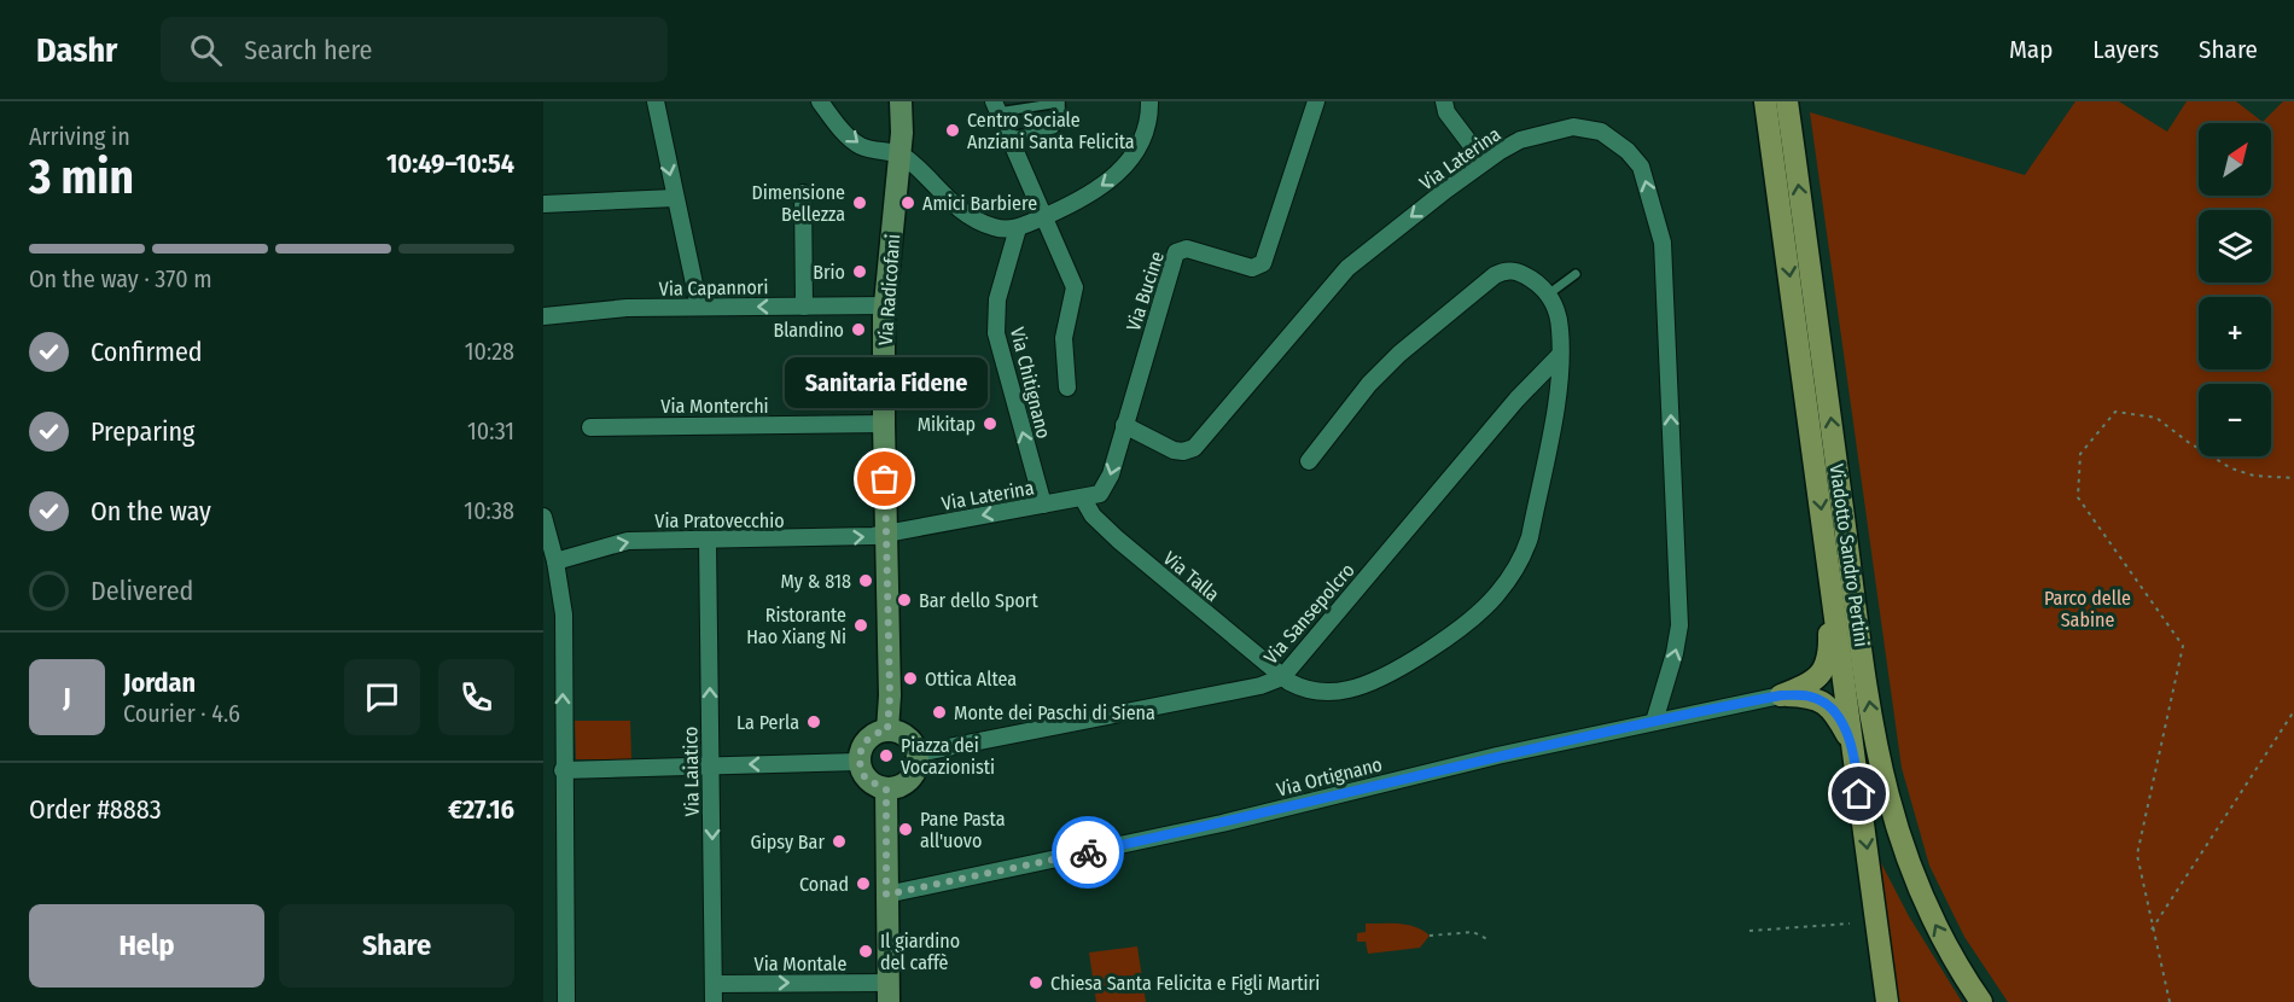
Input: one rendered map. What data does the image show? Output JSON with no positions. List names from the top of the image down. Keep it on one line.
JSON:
{"streets":{"main road":["Viadotto Sandro Pertini"],"street":["Via Laterina","Via Capannori","Via Radicofani","Via Bucine","Via Chitignano","Via Monterchi","Via Pratovecchio","Via Talla","Via Sansepolcro","Via Laiatico","Via Ortignano","Via Montale"]},"crossings":[["Via Laterina","Via Radicofani"],["Via Laterina","Via Bucine"],["Via Laterina","Via Chitignano"],["Via Laterina","Via Pratovecchio"],["Via Laterina","Via Talla"],["Via Laterina","Via Ortignano"],["Via Capannori","Via Radicofani"],["Via Radicofani","Via Monterchi"],["Via Radicofani","Via Pratovecchio"],["Via Radicofani","Via Sansepolcro"],["Via Pratovecchio","Via Laiatico"],["Via Talla","Via Sansepolcro"],["Via Laiatico","Via Montale"]],"one_way":["Via Pratovecchio","Via Montale"],"parks":["Parco delle Sabine"],"places":["Centro Sociale Anziani Santa Felicita","Dimensione Bellezza","Amici Barbiere","Brio","Blandino","Mikitap","Sanitaria Fidene","My & 818","Bar dello Sport","Ristorante Hao Xiang Ni","Ottica Altea","Monte dei Paschi di Siena","La Perla","Piazza dei Vocazionisti","Pane Pasta all'uovo","Gipsy Bar","Conad","Il giardino del caffè","Chiesa Santa Felicita e Figli Martiri"],"north":"top right","page":{"header":"Dashr","search":"Search here","nav":["Map","Layers","Share"],"heading":["3 min","Arriving in","10:49–10:54"],"panel":["Jordan","Courier · 4.6","Order #8883","€27.16"],"map_buttons":["+","−"],"bar":"On the way · 370 m","list":[["Confirmed","10:28"],["Preparing","10:31"],["On the way","10:38"],"Delivered"],"bubble":"Sanitaria Fidene","round":"J","buttons":["Help","Share"]}}
